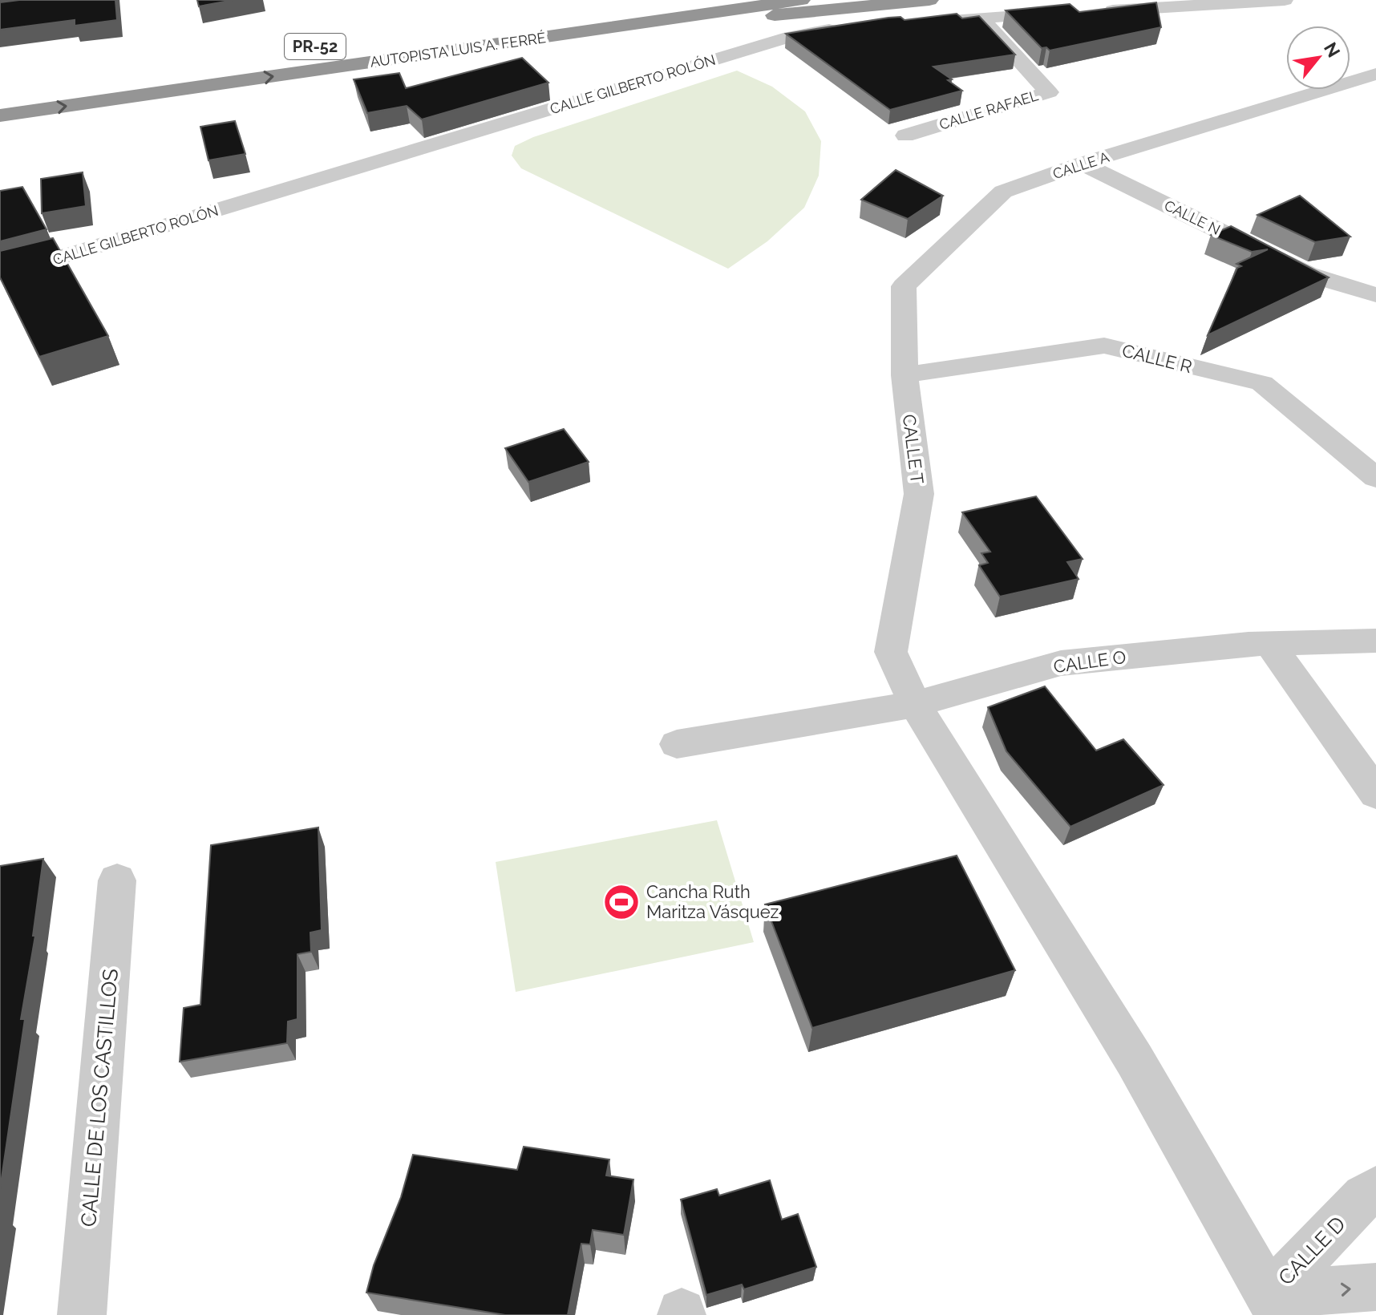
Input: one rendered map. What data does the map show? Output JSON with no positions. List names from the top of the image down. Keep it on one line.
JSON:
{"streets":{"highway":["PR-52","AUTOPISTA LUIS A. FERRÉ"],"street":["CALLE GILBERTO ROLÓN","CALLE RAFAEL","CALLE A","CALLE N","CALLE R","CALLE T","CALLE O","CALLE DE LOS CASTILLOS","CALLE D"]},"crossings":[["CALLE A","CALLE N"],["CALLE A","CALLE R"],["CALLE A","CALLE T"],["CALLE R","CALLE T"],["CALLE T","CALLE O"],["CALLE T","CALLE D"]],"one_way":["AUTOPISTA LUIS A. FERRÉ","CALLE D"],"places":{"sports":["Cancha Ruth Maritza Vásquez"]},"north":"top right"}
